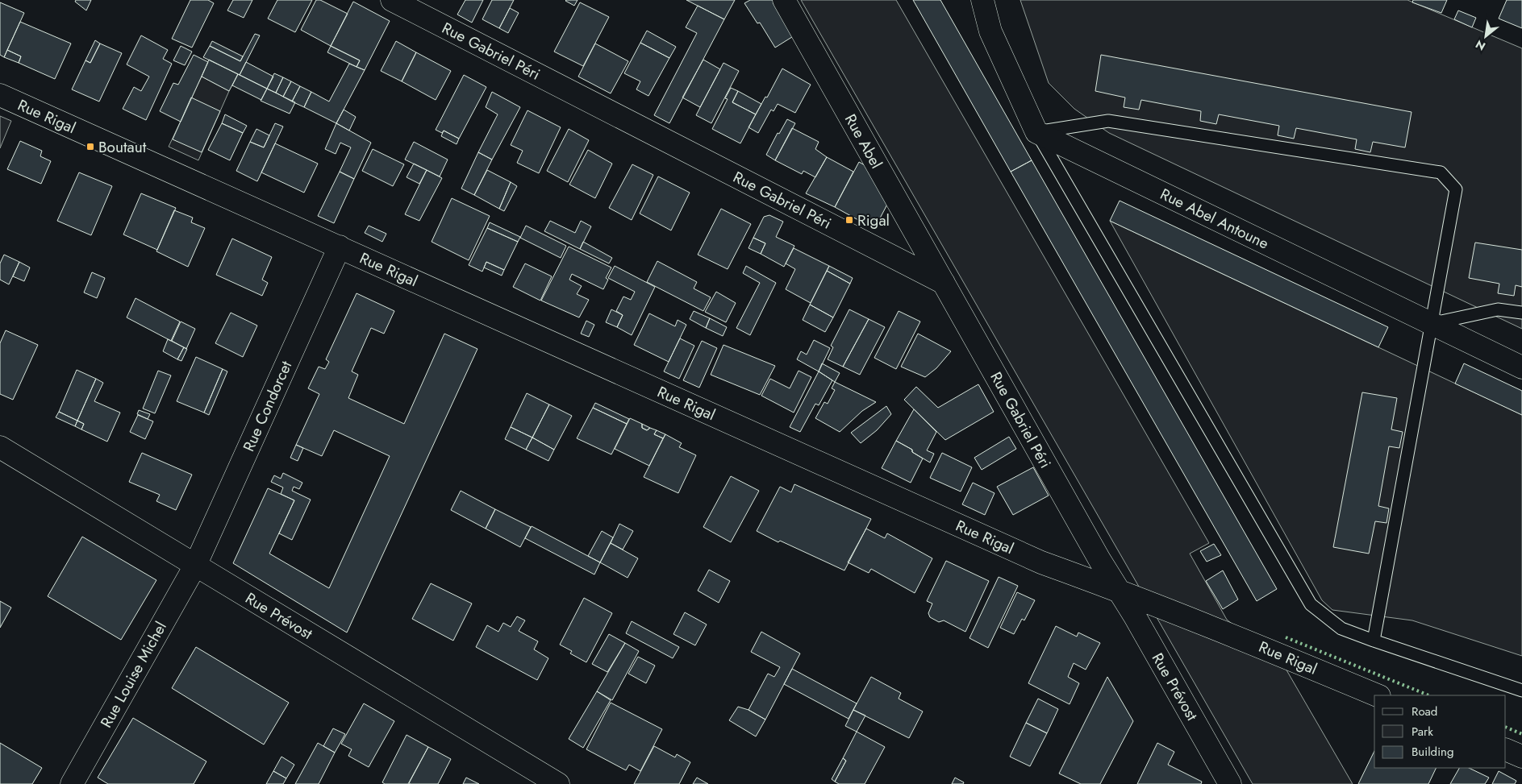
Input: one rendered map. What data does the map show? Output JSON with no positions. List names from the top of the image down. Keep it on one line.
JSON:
{"streets":{"street":["Rue Gabriel Péri","Rue Rigal","Rue Abel","Rue Abel Antoune","Rue Condorcet","Rue Prévost","Rue Louise Michel"]},"crossings":[["Rue Gabriel Péri","Rue Rigal"],["Rue Gabriel Péri","Rue Abel"],["Rue Gabriel Péri","Rue Prévost"],["Rue Rigal","Rue Condorcet"],["Rue Rigal","Rue Prévost"],["Rue Condorcet","Rue Prévost"],["Rue Condorcet","Rue Louise Michel"],["Rue Prévost","Rue Louise Michel"]],"places":{"transit":["Boutaut","Rigal"]},"legend":["Road","Park","Building"],"north":"bottom left"}
